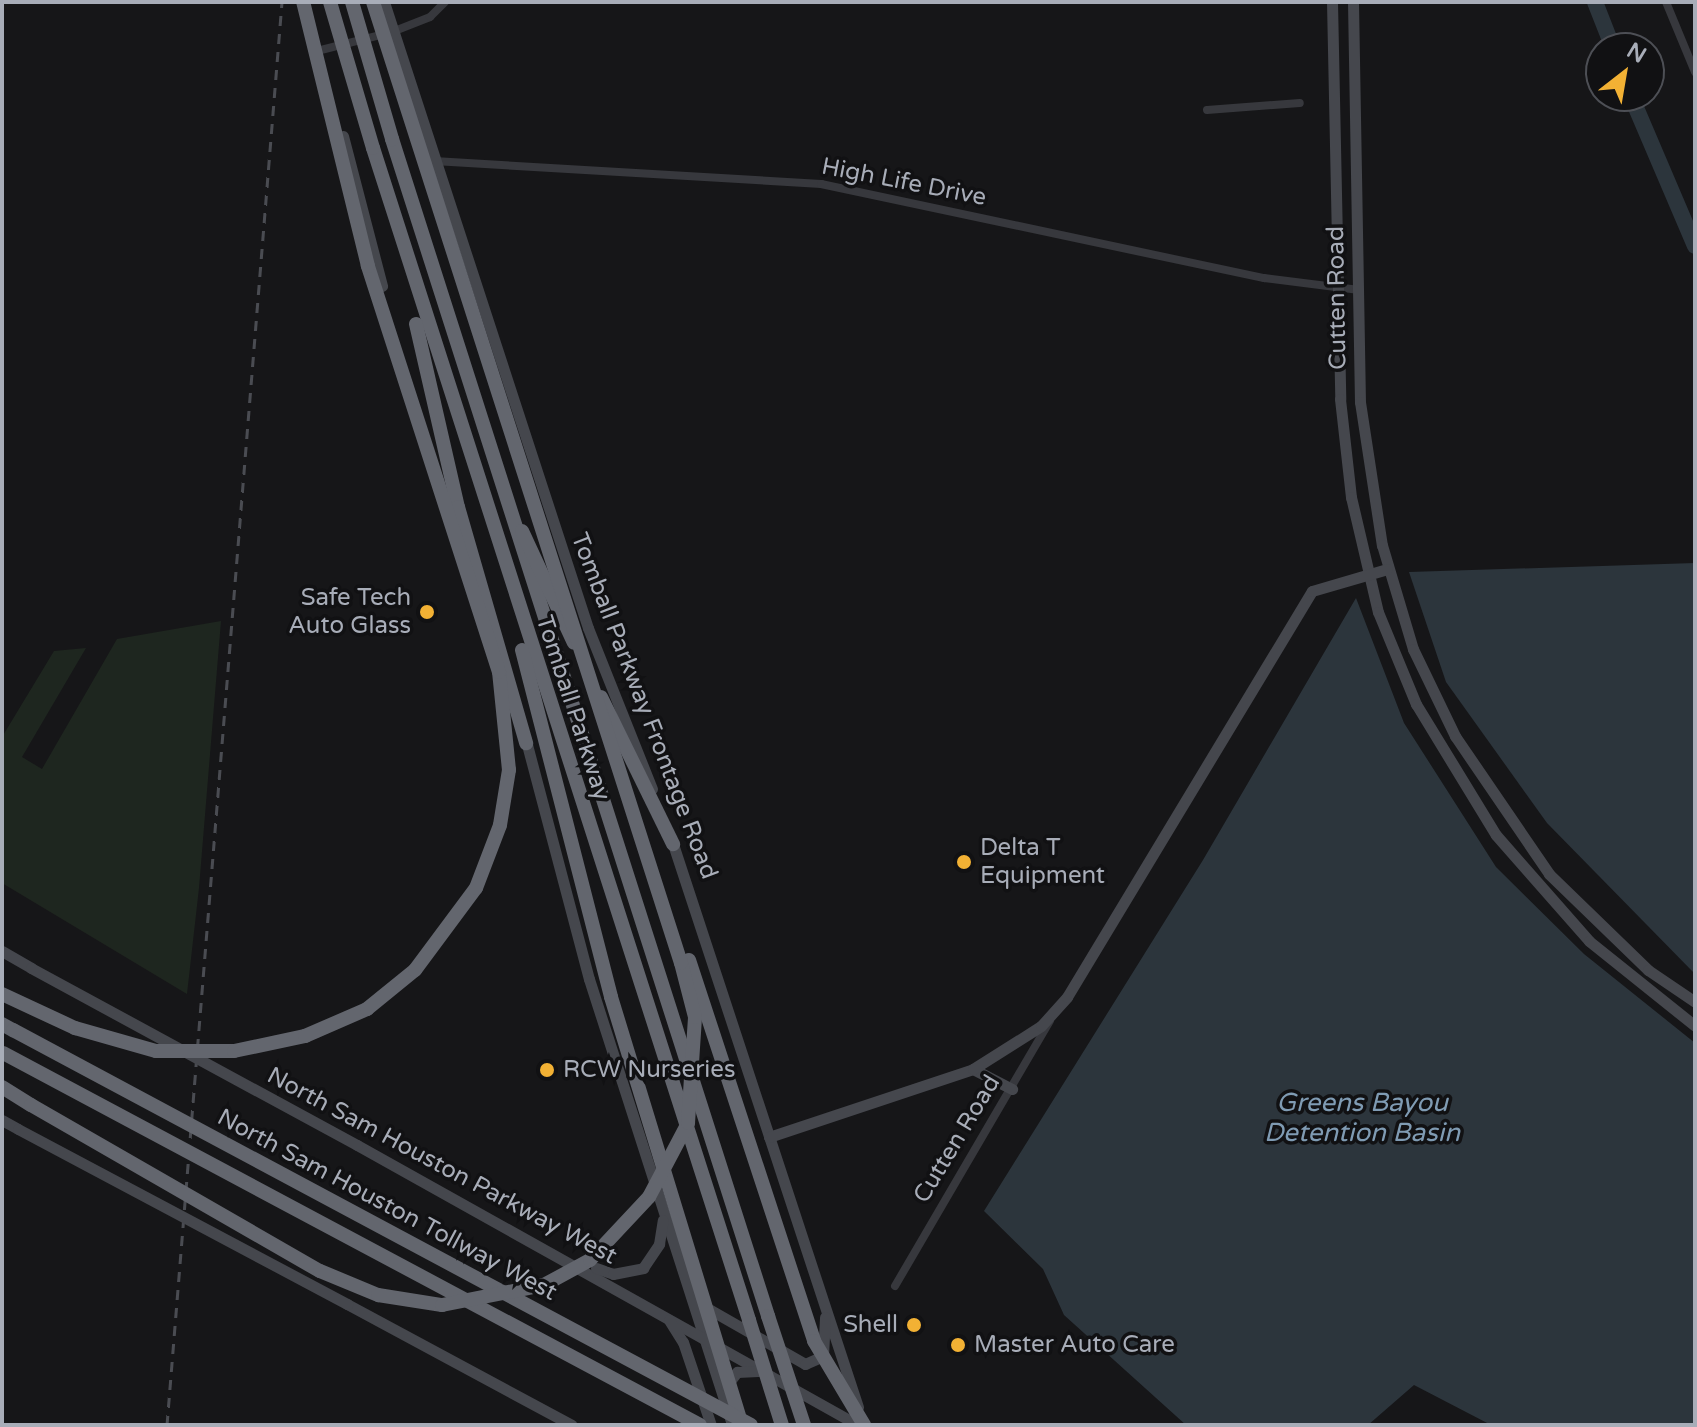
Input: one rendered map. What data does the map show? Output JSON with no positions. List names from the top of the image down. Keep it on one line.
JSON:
{"streets":{"highway":["Tomball Parkway","North Sam Houston Tollway West"],"main road":["Cutten Road","Tomball Parkway Frontage Road","North Sam Houston Parkway West"],"street":["High Life Drive"]},"crossings":[["High Life Drive","Cutten Road"],["High Life Drive","Tomball Parkway Frontage Road"],["Cutten Road","Tomball Parkway Frontage Road"],["Tomball Parkway Frontage Road","North Sam Houston Parkway West"]],"water":["Greens Bayou Detention Basin"],"places":["Safe Tech Auto Glass","Delta T Equipment","RCW Nurseries","Shell","Master Auto Care"],"north":"top right"}
